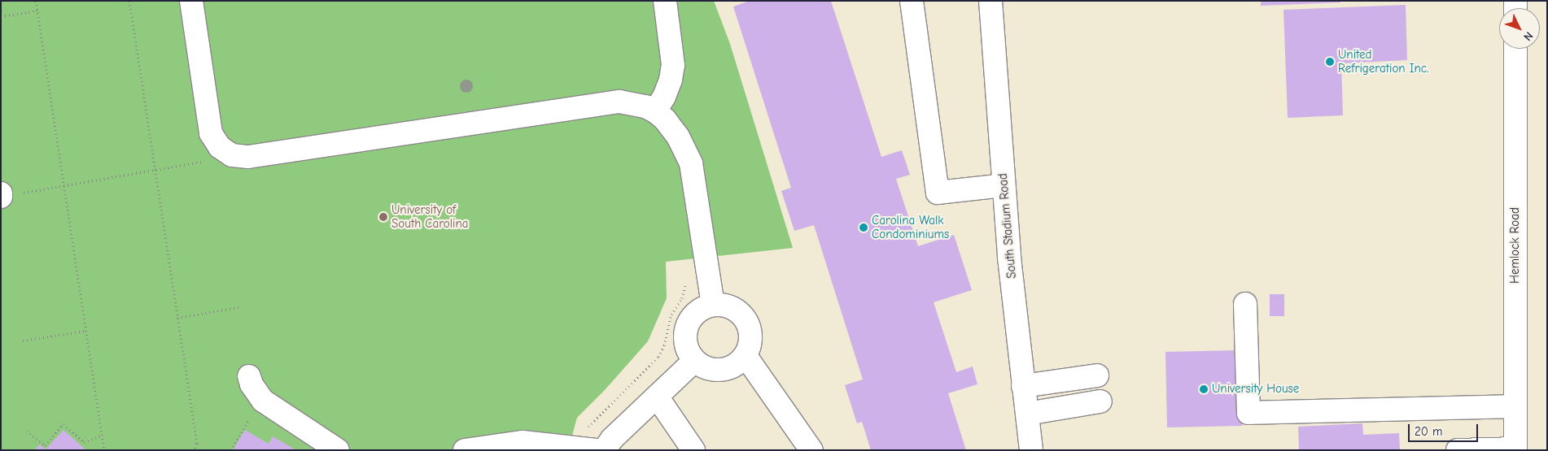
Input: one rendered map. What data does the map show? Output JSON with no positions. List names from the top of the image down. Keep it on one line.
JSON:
{"streets":{"street":["South Stadium Road","Hemlock Road"]},"places":["United Refrigeration Inc.","University of South Carolina","Carolina Walk Condominiums","University House"],"scale_bar":"20 m","north":"bottom right"}
